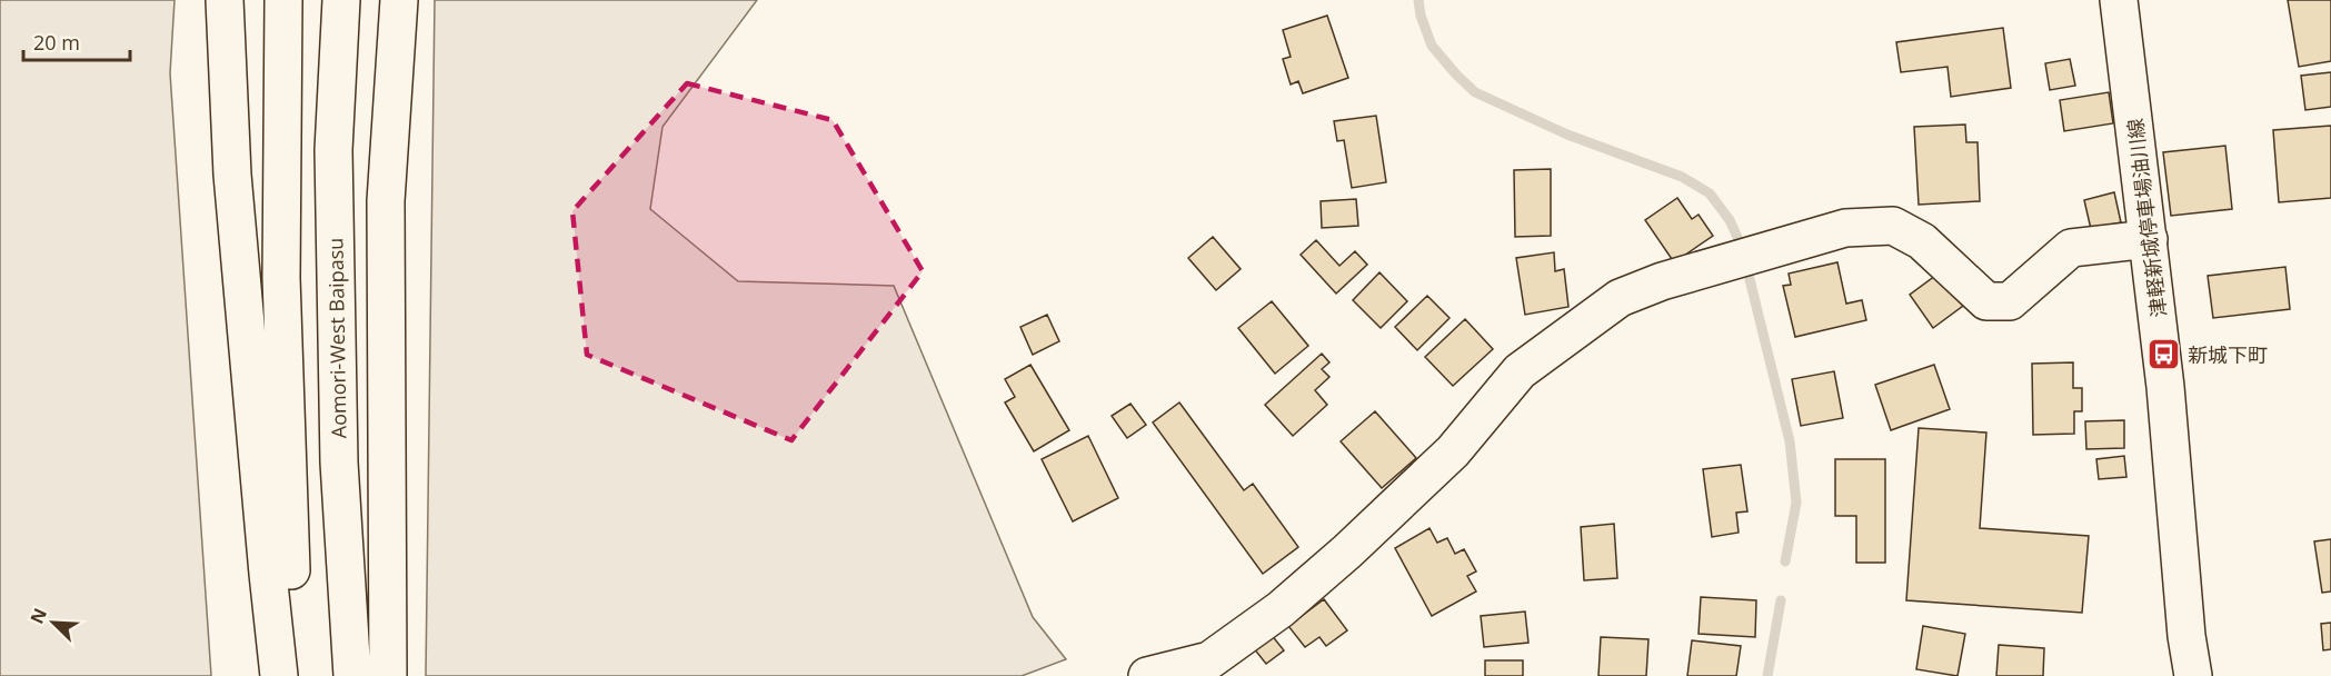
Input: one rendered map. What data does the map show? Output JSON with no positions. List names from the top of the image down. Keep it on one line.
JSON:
{"streets":{"main road":["津軽新城停車場油川線","Aomori-West Baipasu"]},"places":{"bus stop":["新城下町"]},"scale_bar":"20 m","north":"top left"}
